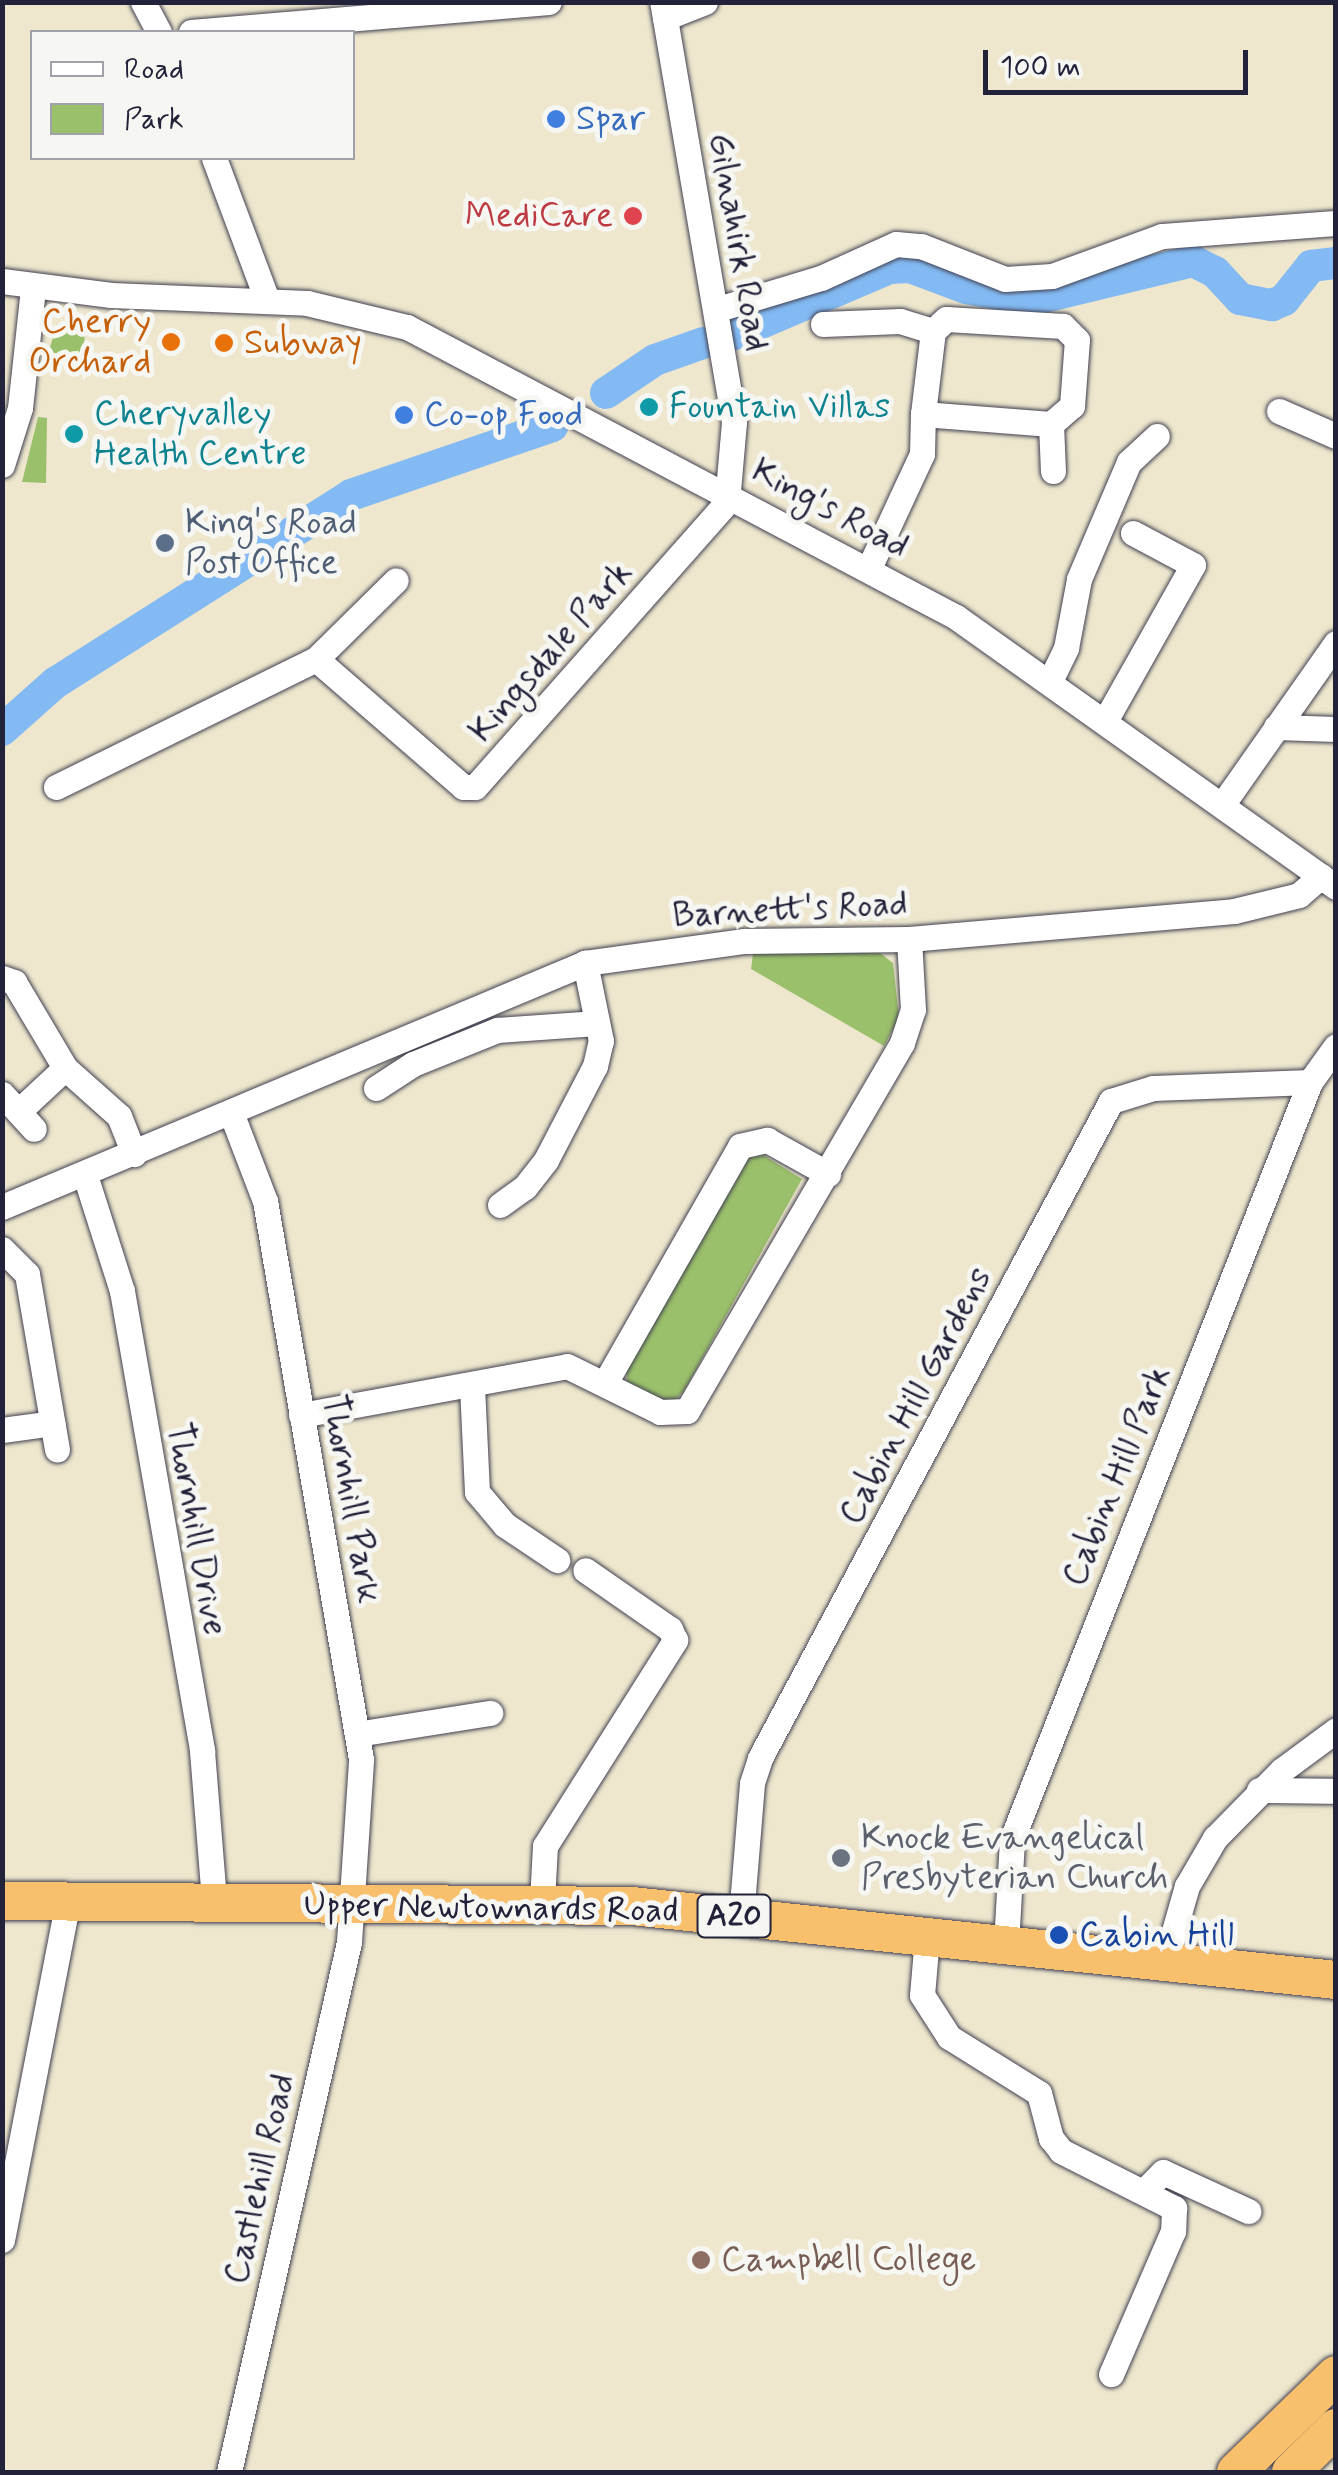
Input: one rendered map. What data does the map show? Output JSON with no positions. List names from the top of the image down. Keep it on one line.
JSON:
{"streets":{"highway":["Upper Newtownards Road","A20"],"street":["Gilnahirk Road","King's Road","Kingsdale Park","Barnett's Road","Cabin Hill Gardens","Cabin Hill Park","Thornhill Park","Thornhill Drive","Castlehill Road"]},"crossings":[["Gilnahirk Road","King's Road"],["Gilnahirk Road","Kingsdale Park"],["King's Road","Kingsdale Park"],["King's Road","Barnett's Road"],["Barnett's Road","Thornhill Park"],["Barnett's Road","Thornhill Drive"],["Cabin Hill Gardens","Cabin Hill Park"],["Cabin Hill Gardens","Upper Newtownards Road"],["Cabin Hill Park","Upper Newtownards Road"],["Thornhill Park","Upper Newtownards Road"],["Thornhill Park","Castlehill Road"],["Thornhill Drive","Upper Newtownards Road"],["Upper Newtownards Road","Castlehill Road"]],"places":["Spar","MediCare","Cherry Orchard","Subway","Fountain Villas","Co-op Food","Cheryvalley Health Centre","King's Road Post Office","Knock Evangelical Presbyterian Church","Cabin Hill","Campbell College"],"legend":["Road","Park"],"scale_bar":"100 m"}
